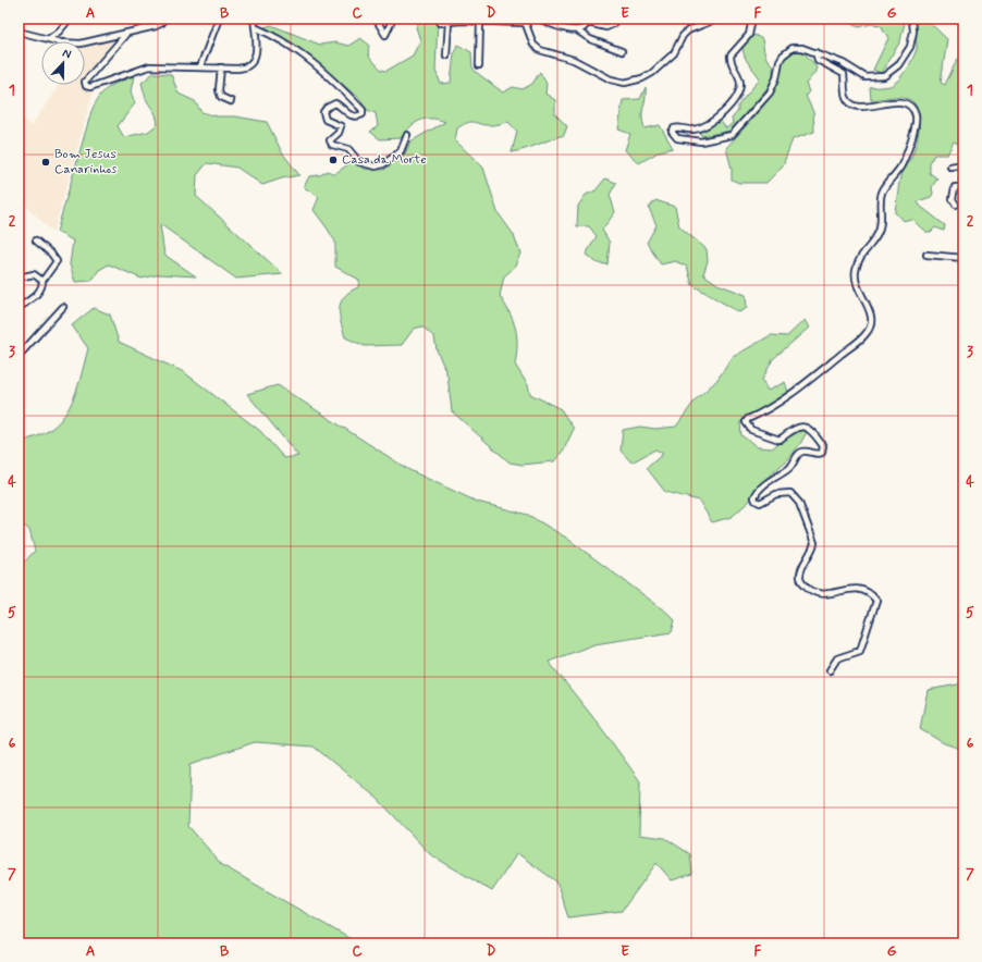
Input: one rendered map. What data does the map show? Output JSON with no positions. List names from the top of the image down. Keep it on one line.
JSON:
{"places":["Casa da Morte","Bom Jesus Canarinhos"],"north":"top","grid":{"columns":["A","B","C","D","E","F","G"],"rows":["1","2","3","4","5","6","7"]}}
